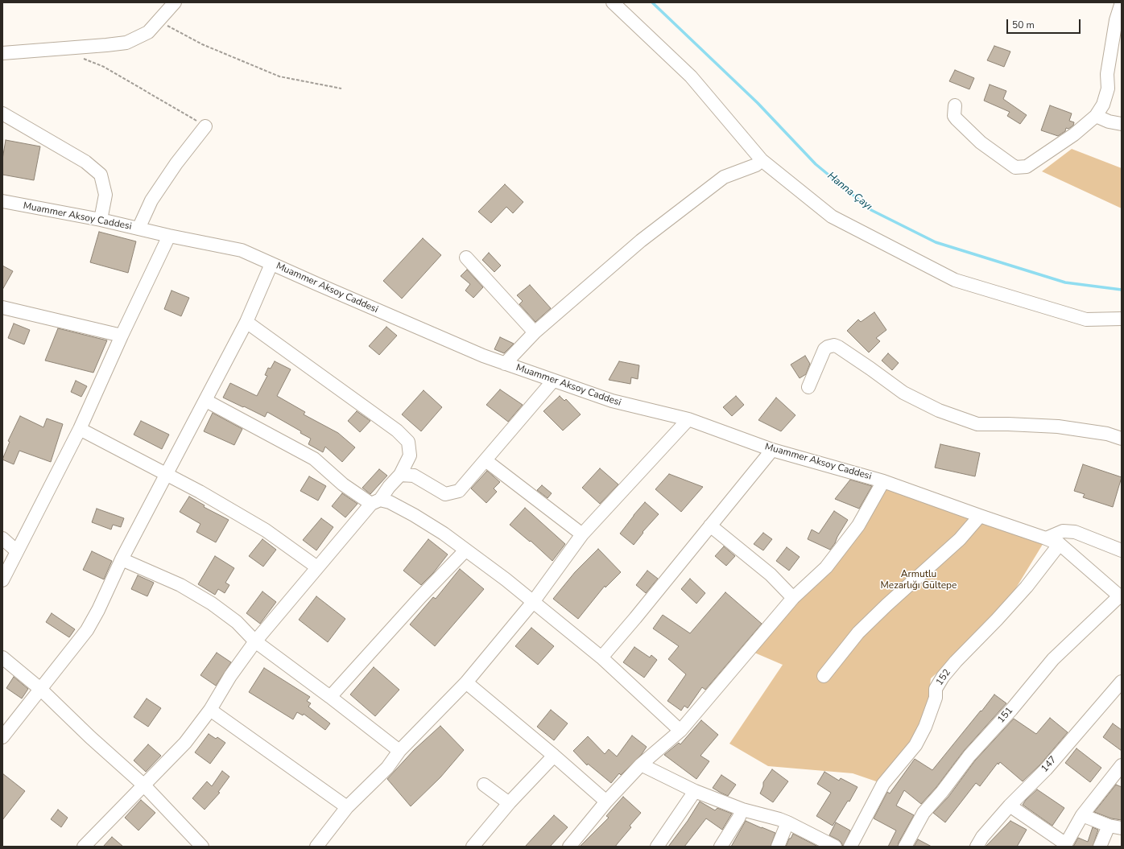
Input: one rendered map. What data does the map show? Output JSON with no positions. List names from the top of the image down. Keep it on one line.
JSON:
{"streets":{"street":["Muammer Aksoy Caddesi","152","151","147"]},"crossings":[["Muammer Aksoy Caddesi","152"],["Muammer Aksoy Caddesi","151"]],"water":["Hanna Çayı"],"parks":["Armutlu Mezarlığı Gültepe"],"scale_bar":"50 m"}
